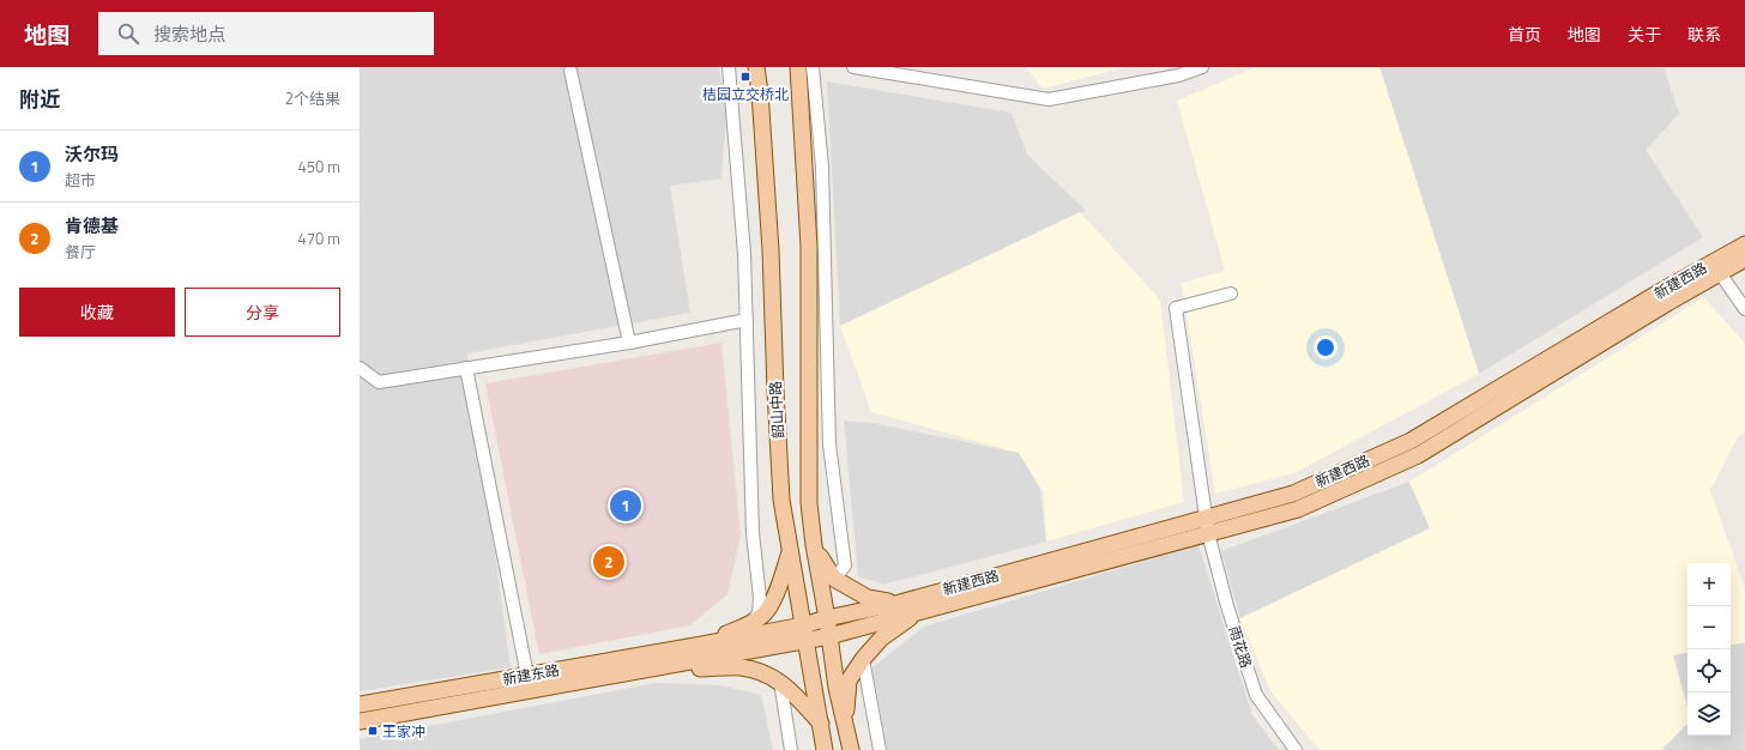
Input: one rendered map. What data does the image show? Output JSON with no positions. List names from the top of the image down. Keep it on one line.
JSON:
{"streets":{"main road":["新建西路","韶山中路","新建东路"],"street":["雨花路"]},"crossings":[["新建西路","韶山中路"],["新建西路","雨花路"],["新建西路","新建东路"]],"places":{"transit":["桔园立交桥北","王家冲"]},"page":{"header":"地图","search":"搜索地点","nav":["首页","地图","关于","联系"],"heading":["附近","2个结果"],"list":[{"mark":"1","name":"沃尔玛","note":"超市","value":"450 m"},{"mark":"2","name":"肯德基","note":"餐厅","value":"470 m"}],"buttons":["收藏","分享"],"pins":["1","2"],"map_buttons":["+","−"]}}
